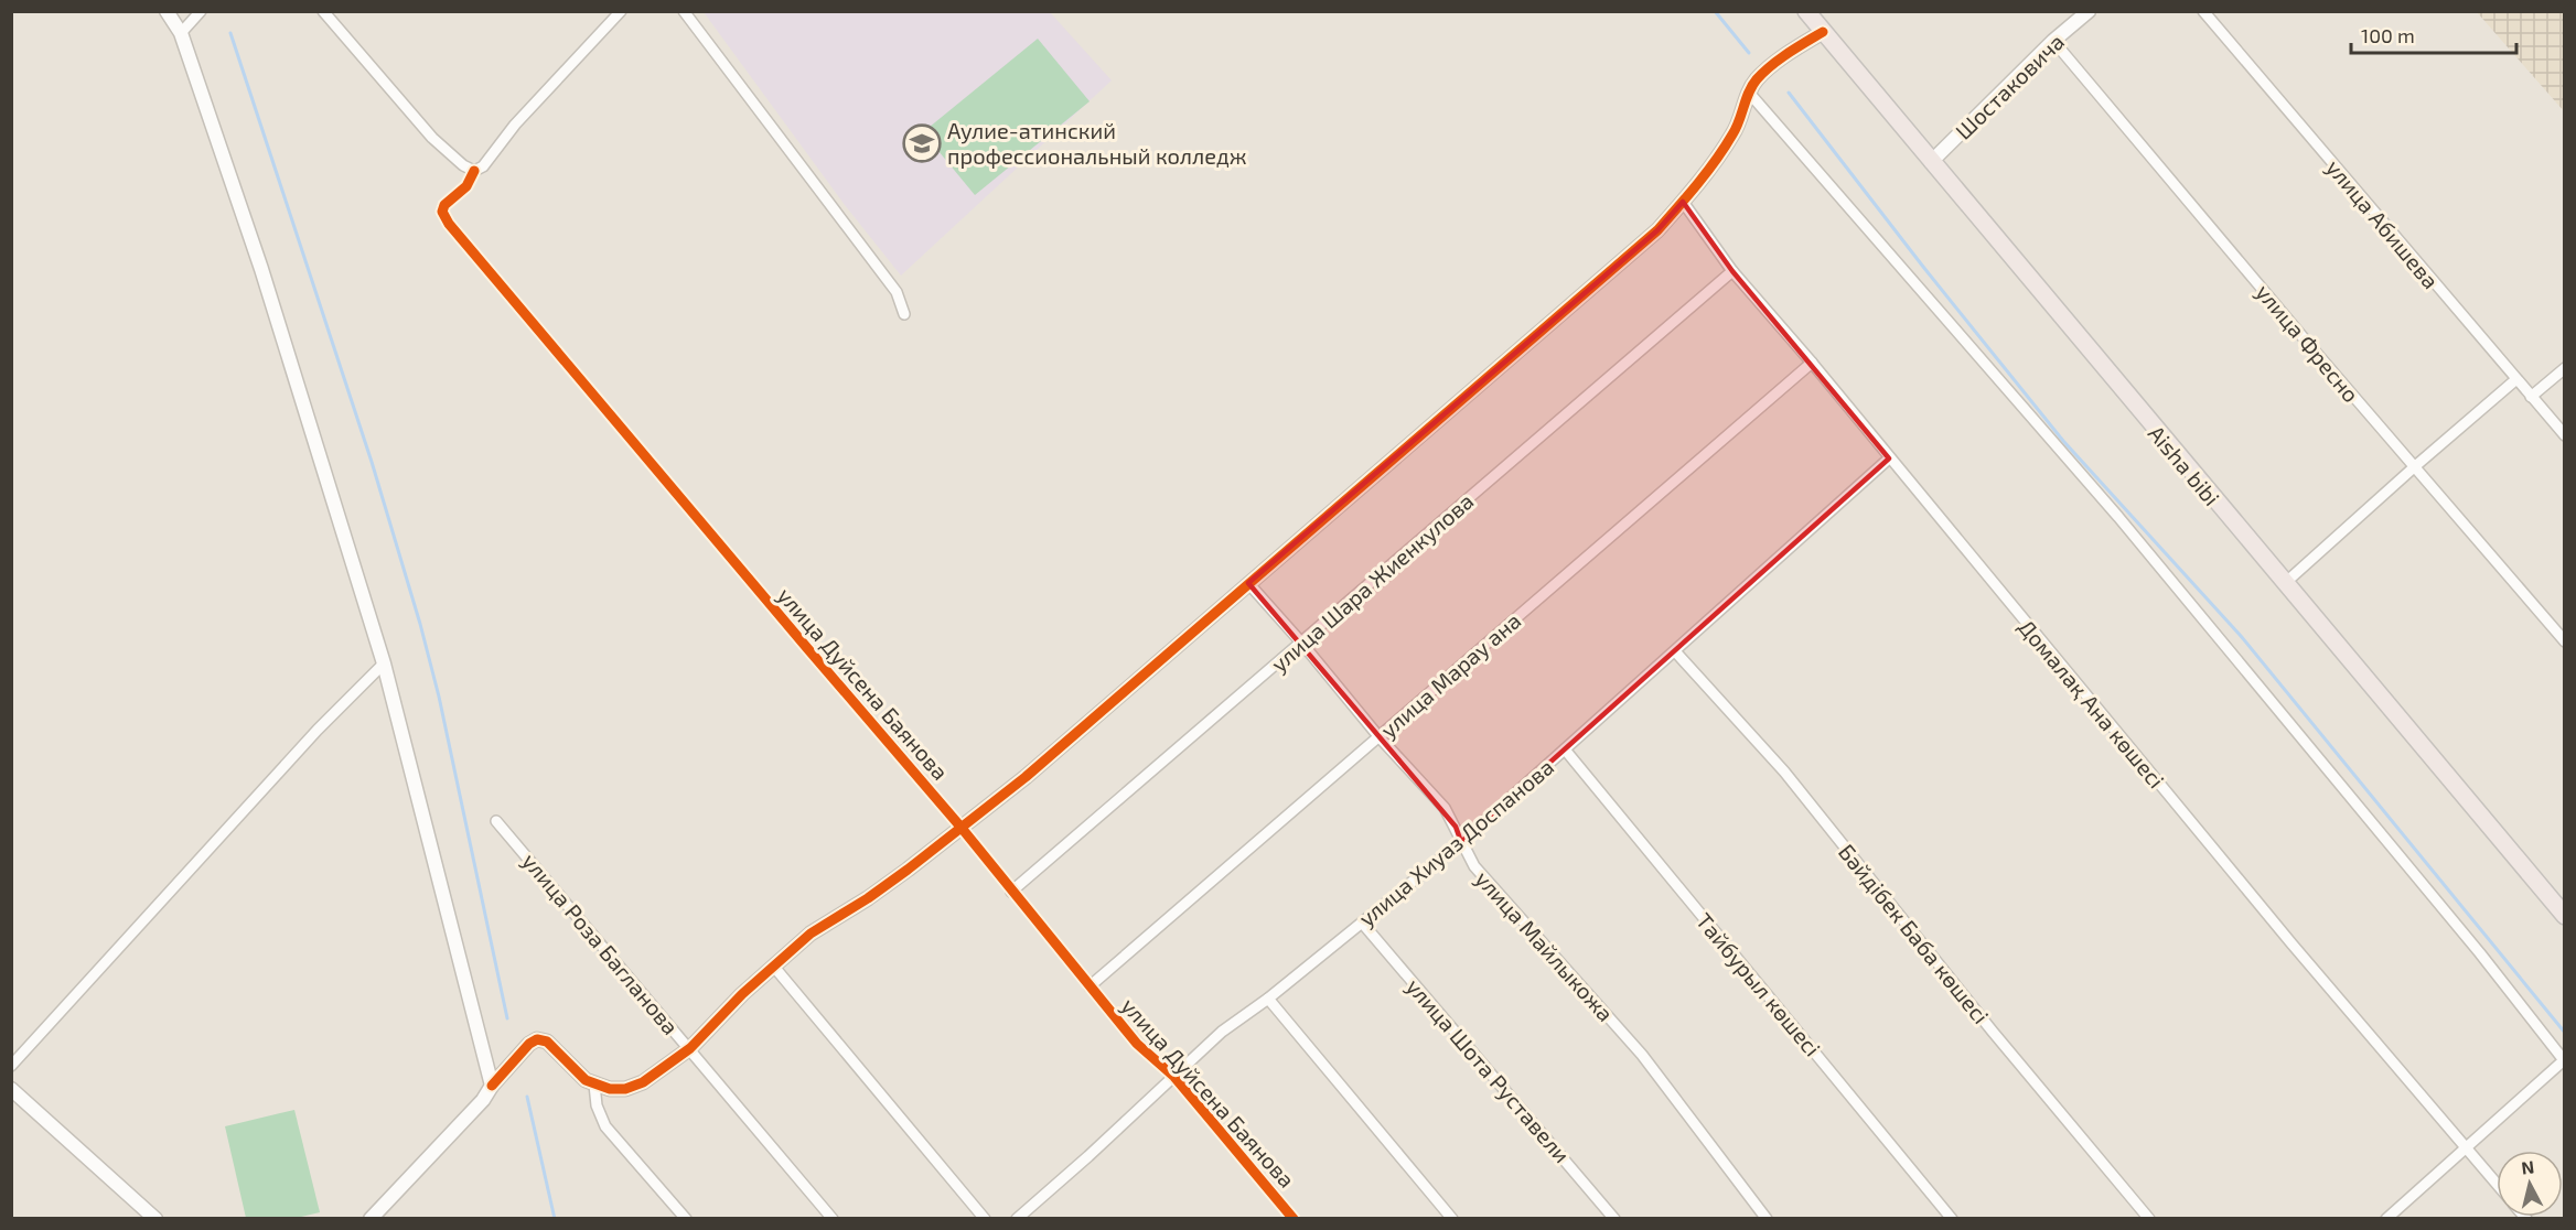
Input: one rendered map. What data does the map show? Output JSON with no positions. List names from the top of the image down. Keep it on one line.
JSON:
{"streets":{"main road":["Aisha bibi"],"street":["Шостаковича","улица Абишева","улица Фресно","улица Шара Жиенкулова","улица Марау ана","улица Дуйсена Баянова","Домалақ Ана көшесі","улица Хиуаз Доспанова","Бәйдібек Баба көшесі","улица Роза Багланова","улица Майлыкожа","Тайбурыл көшесі","улица Шота Руставели"]},"crossings":[["Шостаковича","улица Фресно"],["Шостаковича","Aisha bibi"],["улица Шара Жиенкулова","улица Дуйсена Баянова"],["улица Шара Жиенкулова","Домалақ Ана көшесі"],["улица Шара Жиенкулова","улица Майлыкожа"],["улица Марау ана","улица Дуйсена Баянова"],["улица Марау ана","Домалақ Ана көшесі"],["улица Марау ана","улица Майлыкожа"],["улица Дуйсена Баянова","улица Хиуаз Доспанова"],["Домалақ Ана көшесі","улица Хиуаз Доспанова"],["улица Хиуаз Доспанова","Бәйдібек Баба көшесі"],["улица Хиуаз Доспанова","улица Майлыкожа"],["улица Хиуаз Доспанова","Тайбурыл көшесі"],["улица Хиуаз Доспанова","улица Шота Руставели"]],"places":{"school or university":["Аулие-атинский профессиональный колледж"]},"scale_bar":"100 m","north":"top"}
